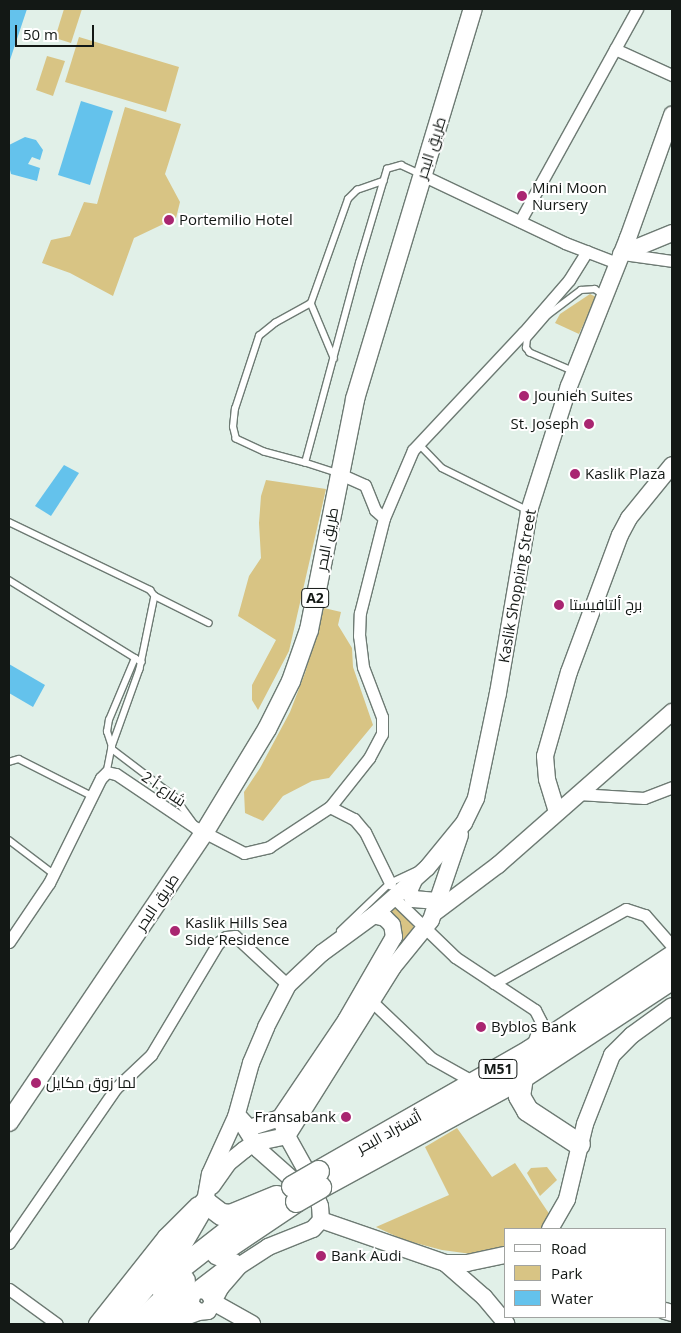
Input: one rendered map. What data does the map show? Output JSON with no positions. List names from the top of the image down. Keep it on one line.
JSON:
{"streets":{"highway":["M51","أتستراد البحر"],"main road":["طريق البحر","Kaslik Shopping Street","A2"],"street":["شارع أ 2"]},"crossings":[["طريق البحر","شارع أ 2"]],"places":["Mini Moon Nursery","Portemilio Hotel","Jounieh Suites","St. Joseph","Kaslik Plaza","برج ألتافيستا","Kaslik Hills Sea Side Residence","Byblos Bank","لما زوق مكايل","Fransabank","Bank Audi"],"legend":["Road","Park","Water"],"scale_bar":"50 m"}
